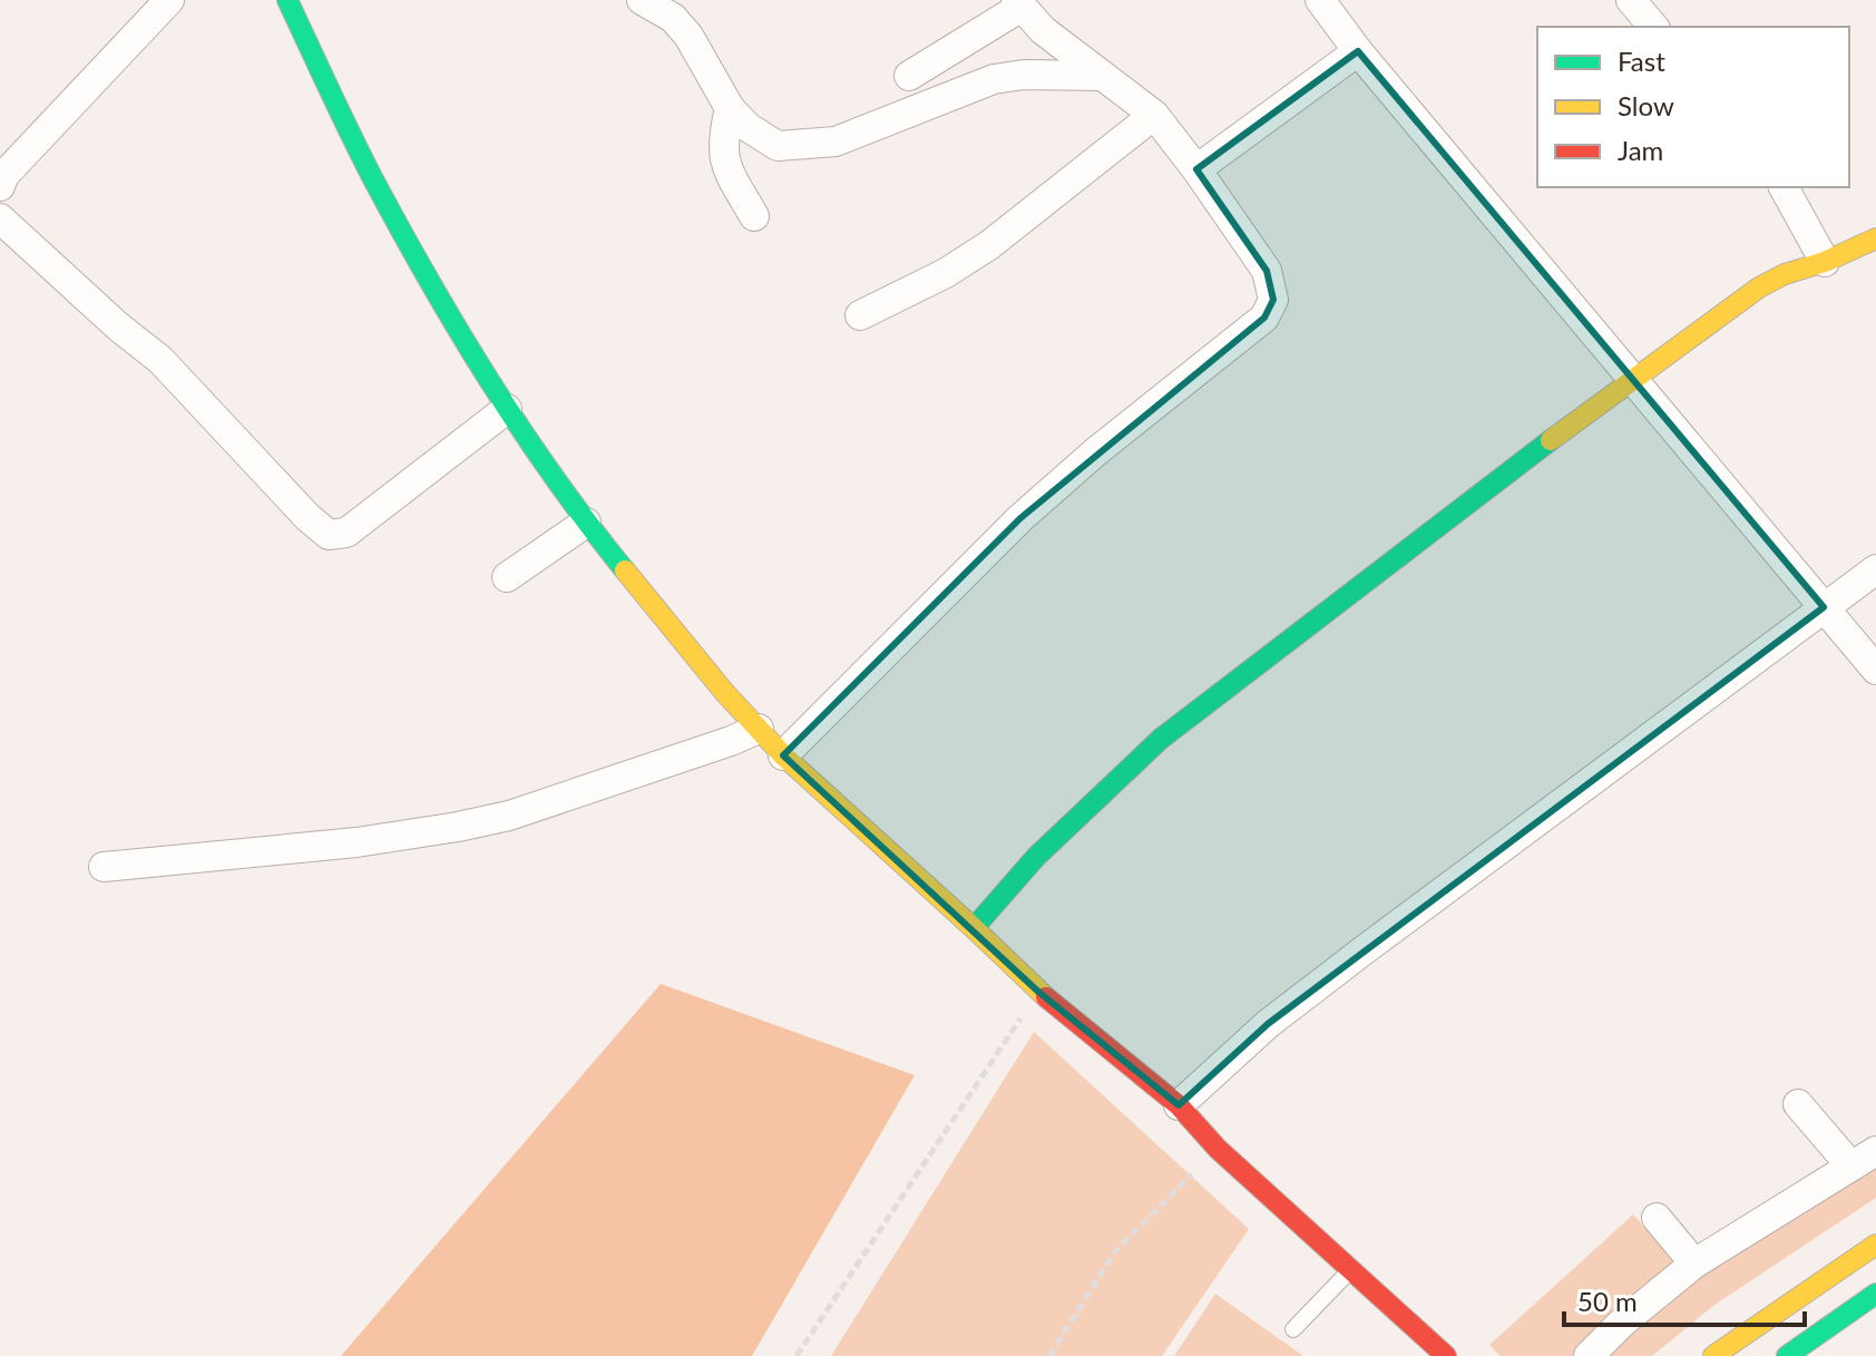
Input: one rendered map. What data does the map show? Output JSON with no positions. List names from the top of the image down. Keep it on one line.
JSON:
{"legend":["Fast","Slow","Jam"],"scale_bar":"50 m"}
